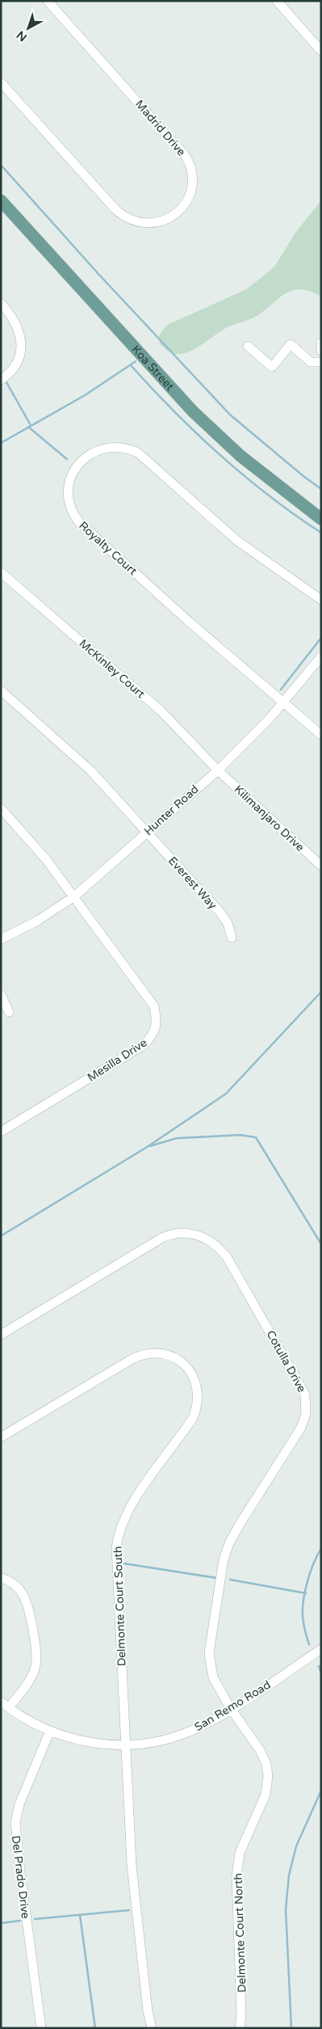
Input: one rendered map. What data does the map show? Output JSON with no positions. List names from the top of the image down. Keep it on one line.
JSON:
{"streets":{"main road":["Koa Street"],"street":["Madrid Drive","Royalty Court","McKinley Court","Hunter Road","Kilimanjaro Drive","Everest Way","Mesilla Drive","Cotulla Drive","Delmonte Court South","San Remo Road","Del Prado Drive","Delmonte Court North"]},"crossings":[["Royalty Court","Hunter Road"],["McKinley Court","Hunter Road"],["McKinley Court","Kilimanjaro Drive"],["Hunter Road","Kilimanjaro Drive"],["Hunter Road","Everest Way"],["Hunter Road","Mesilla Drive"],["Cotulla Drive","San Remo Road"],["Cotulla Drive","Delmonte Court North"],["Delmonte Court South","San Remo Road"],["San Remo Road","Del Prado Drive"],["San Remo Road","Delmonte Court North"]],"north":"bottom left"}
